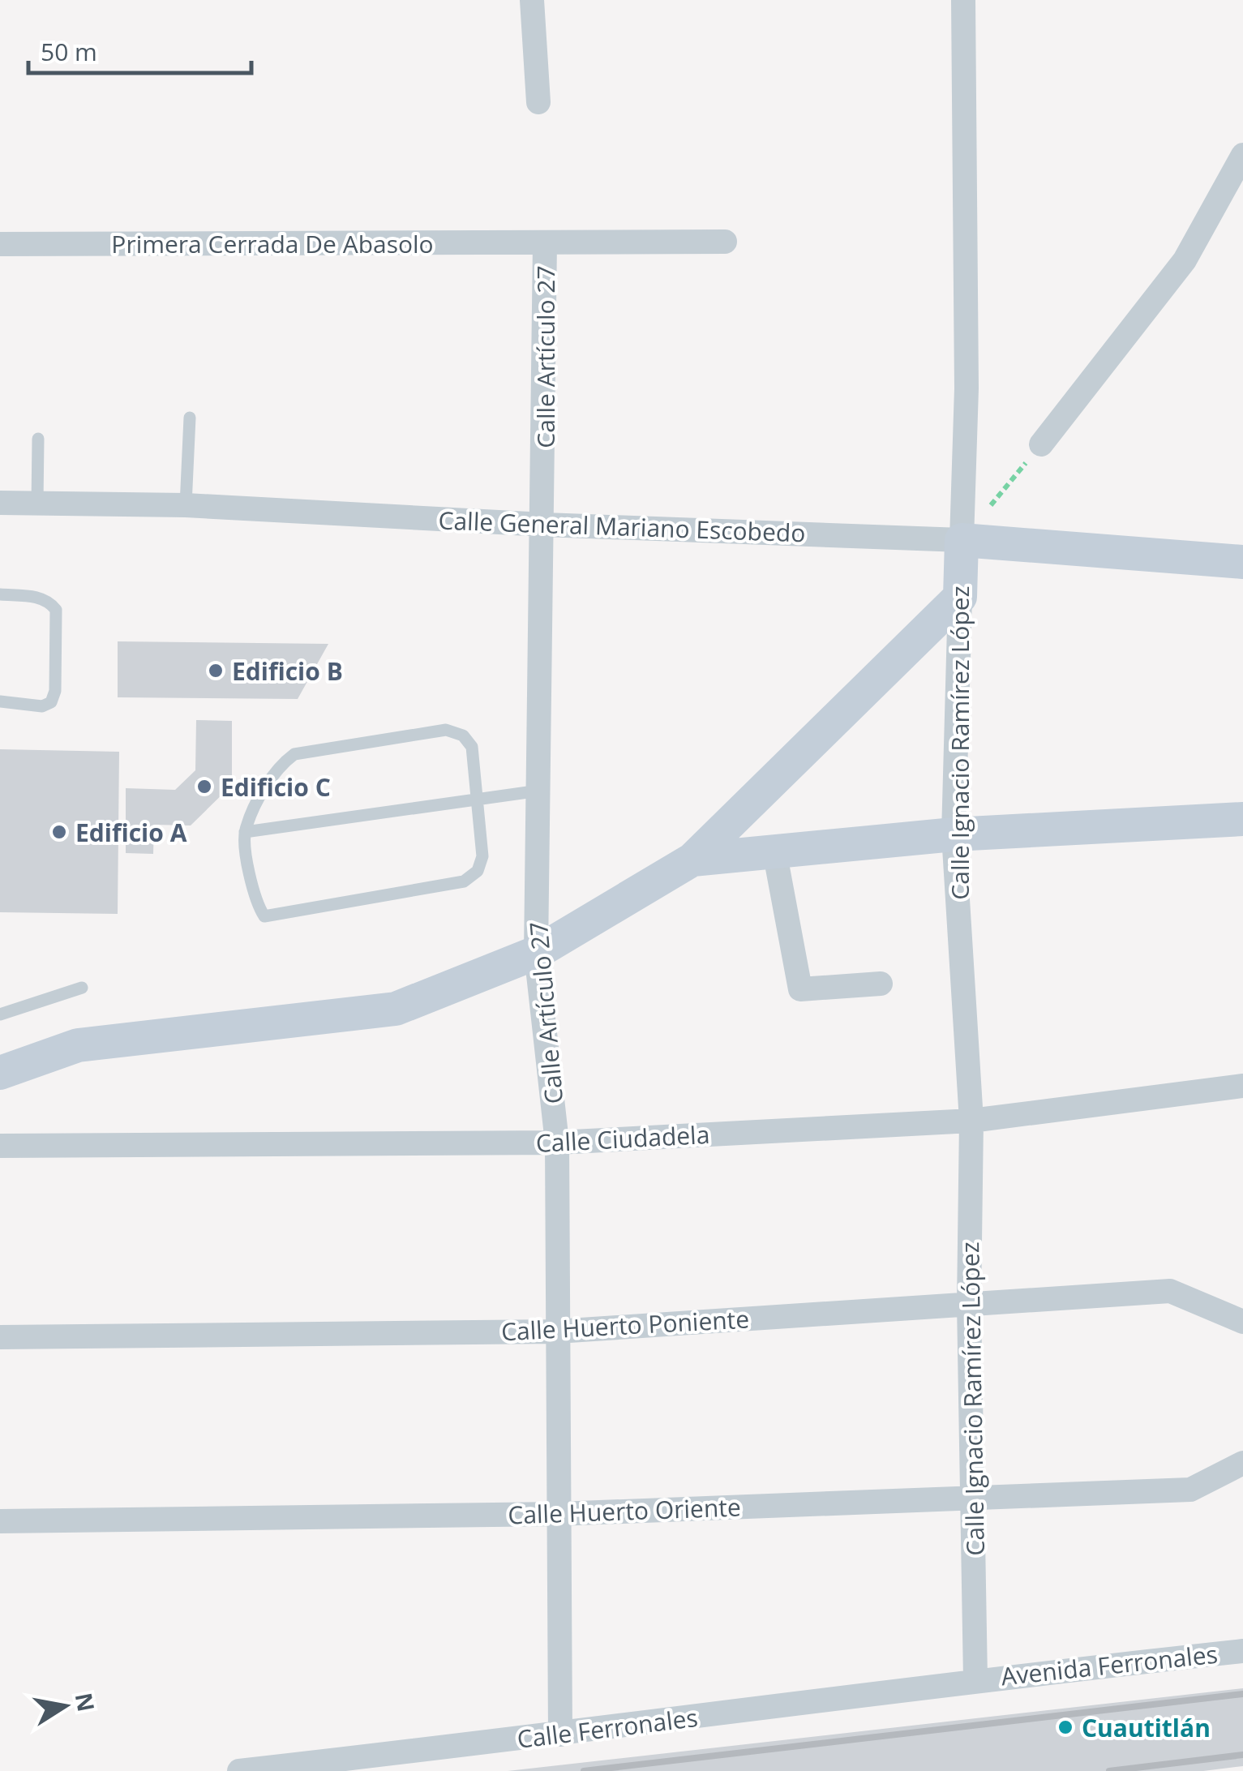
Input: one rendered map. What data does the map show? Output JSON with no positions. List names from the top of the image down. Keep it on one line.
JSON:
{"streets":{"main road":["Calle General Mariano Escobedo","Calle Ignacio Ramírez López"],"street":["Primera Cerrada De Abasolo","Calle Artículo 27","Calle Ciudadela","Calle Huerto Poniente","Calle Huerto Oriente","Avenida Ferronales","Calle Ferronales"]},"crossings":[["Primera Cerrada De Abasolo","Calle Artículo 27"],["Calle Artículo 27","Calle General Mariano Escobedo"],["Calle Artículo 27","Calle Ciudadela"],["Calle Artículo 27","Calle Huerto Poniente"],["Calle Artículo 27","Calle Huerto Oriente"],["Calle Artículo 27","Calle Ferronales"],["Calle General Mariano Escobedo","Calle Ignacio Ramírez López"],["Calle Ignacio Ramírez López","Calle Ciudadela"],["Calle Ignacio Ramírez López","Calle Huerto Poniente"],["Calle Ignacio Ramírez López","Calle Huerto Oriente"],["Calle Ignacio Ramírez López","Avenida Ferronales"],["Calle Ignacio Ramírez López","Calle Ferronales"],["Avenida Ferronales","Calle Ferronales"]],"places":["Edificio B","Edificio C","Edificio A","Cuautitlán"],"scale_bar":"50 m","north":"right"}
